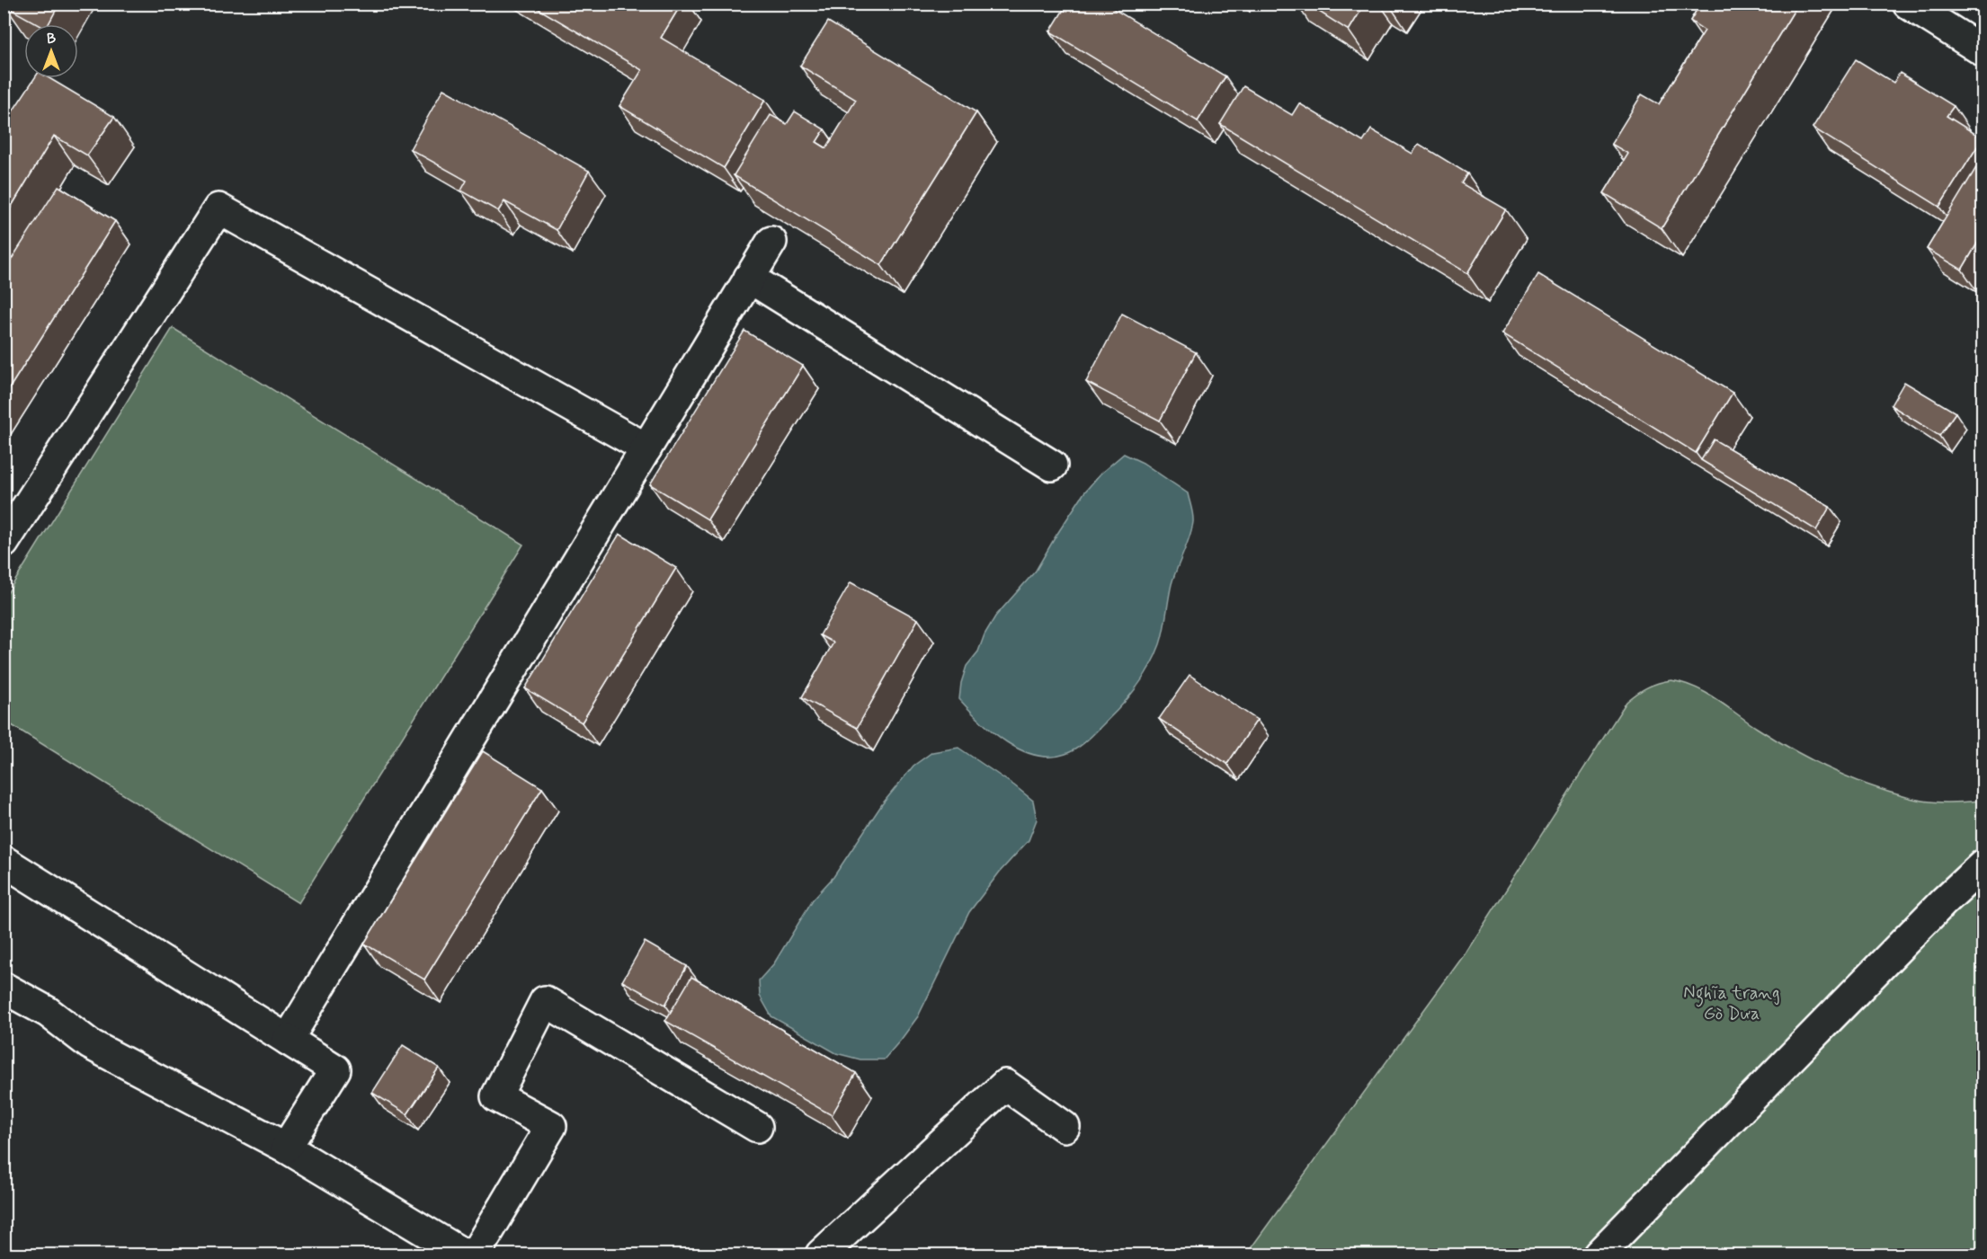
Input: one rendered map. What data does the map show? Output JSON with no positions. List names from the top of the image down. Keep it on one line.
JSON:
{"parks":["Nghĩa trang Gò Dưa"],"north":"top"}
